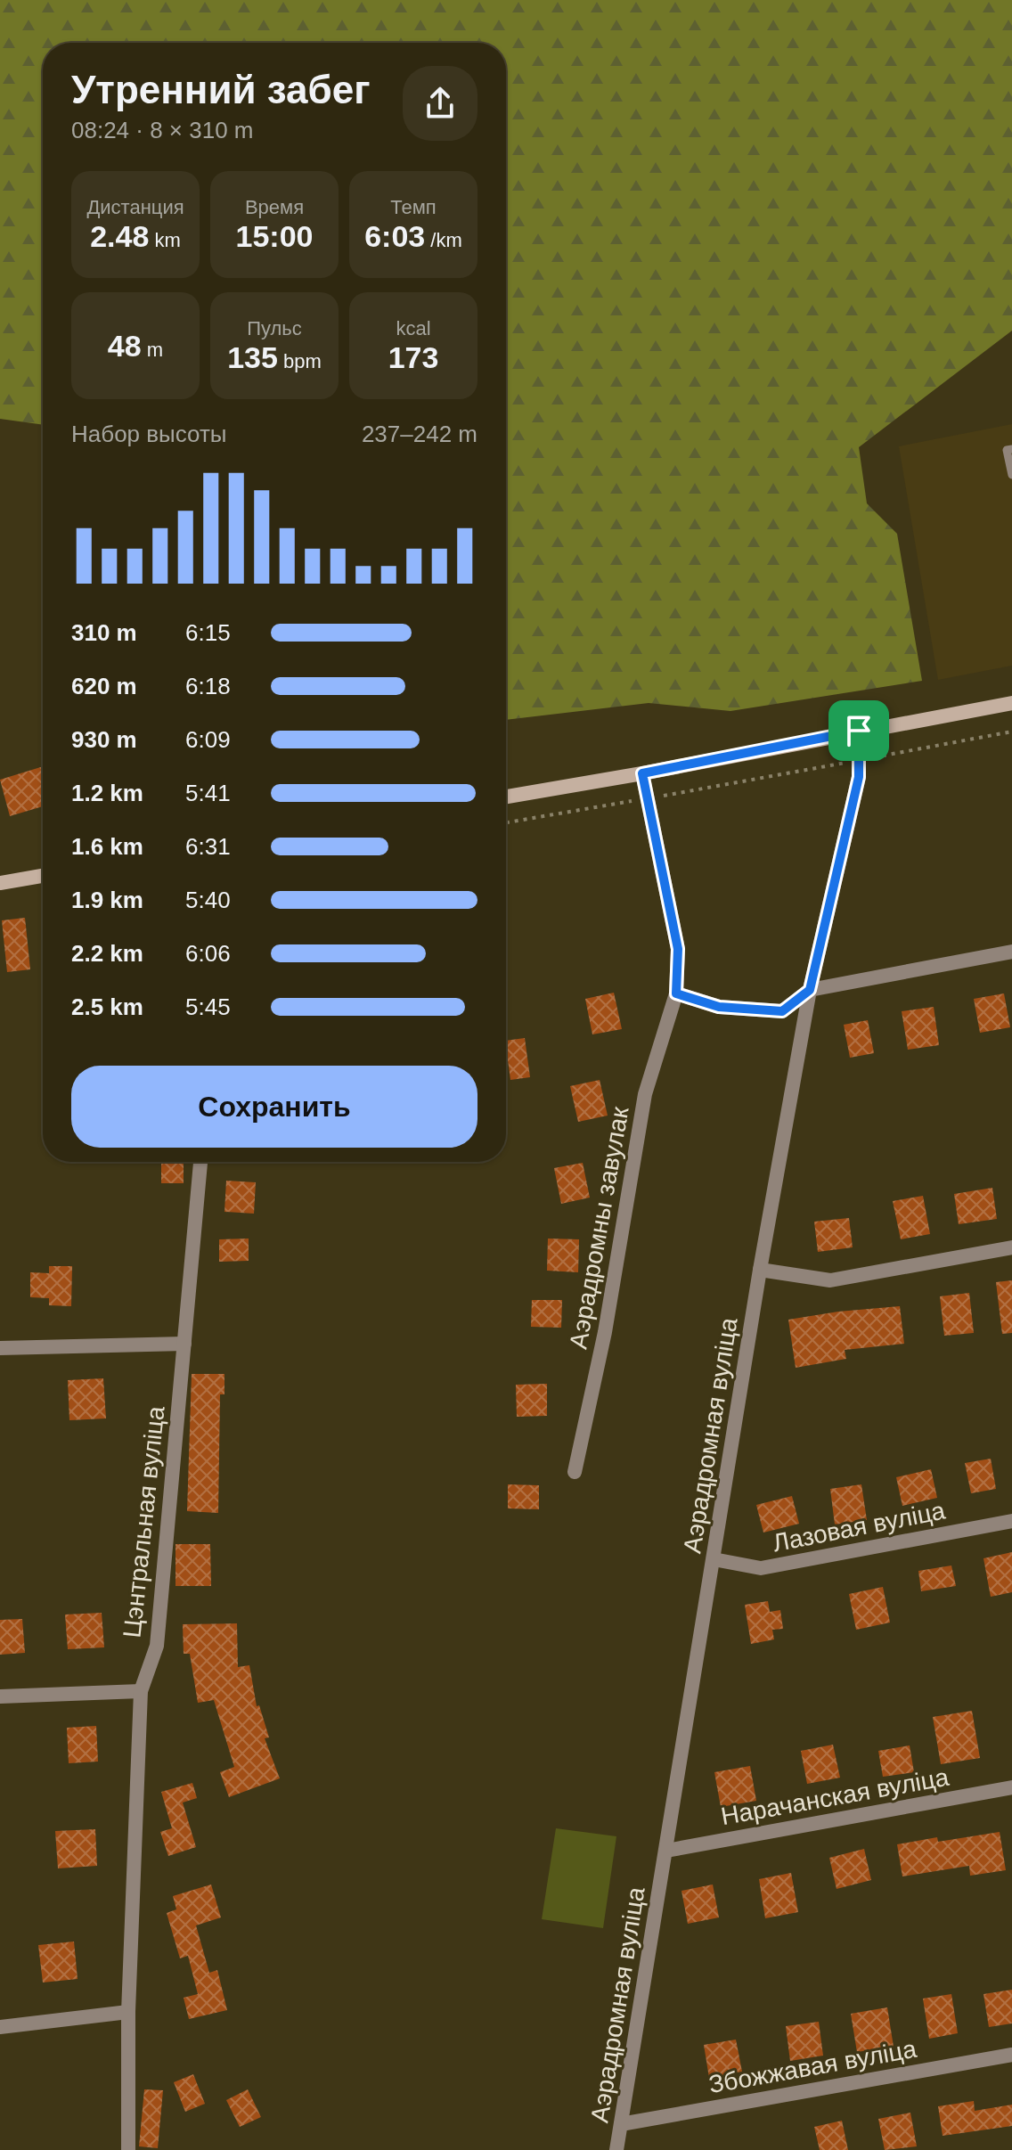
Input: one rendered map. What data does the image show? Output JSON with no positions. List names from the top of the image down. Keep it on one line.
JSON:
{"streets":{"street":["Аэрадромны завулак","Аэрадромная вуліца","Цэнтральная вуліца","Лазовая вуліца","Нарачанская вуліца","Збожжавая вуліца"]},"crossings":[["Аэрадромная вуліца","Лазовая вуліца"],["Аэрадромная вуліца","Нарачанская вуліца"],["Аэрадромная вуліца","Збожжавая вуліца"]],"page":{"heading":["Утренний забег","08:24 · 8 × 310 m"],"stats":[["Дистанция","2.48 km"],["Время","15:00"],["Темп","6:03 /km"],["48 m"],["Пульс","135 bpm"],["kcal","173"]],"chart":["Набор высоты","237–242 m"],"list":[{"name":"310 m","note":"6:15"},{"name":"620 m","note":"6:18"},{"name":"930 m","note":"6:09"},{"name":"1.2 km","note":"5:41"},{"name":"1.6 km","note":"6:31"},{"name":"1.9 km","note":"5:40"},{"name":"2.2 km","note":"6:06"},{"name":"2.5 km","note":"5:45"}],"buttons":"Сохранить"}}
